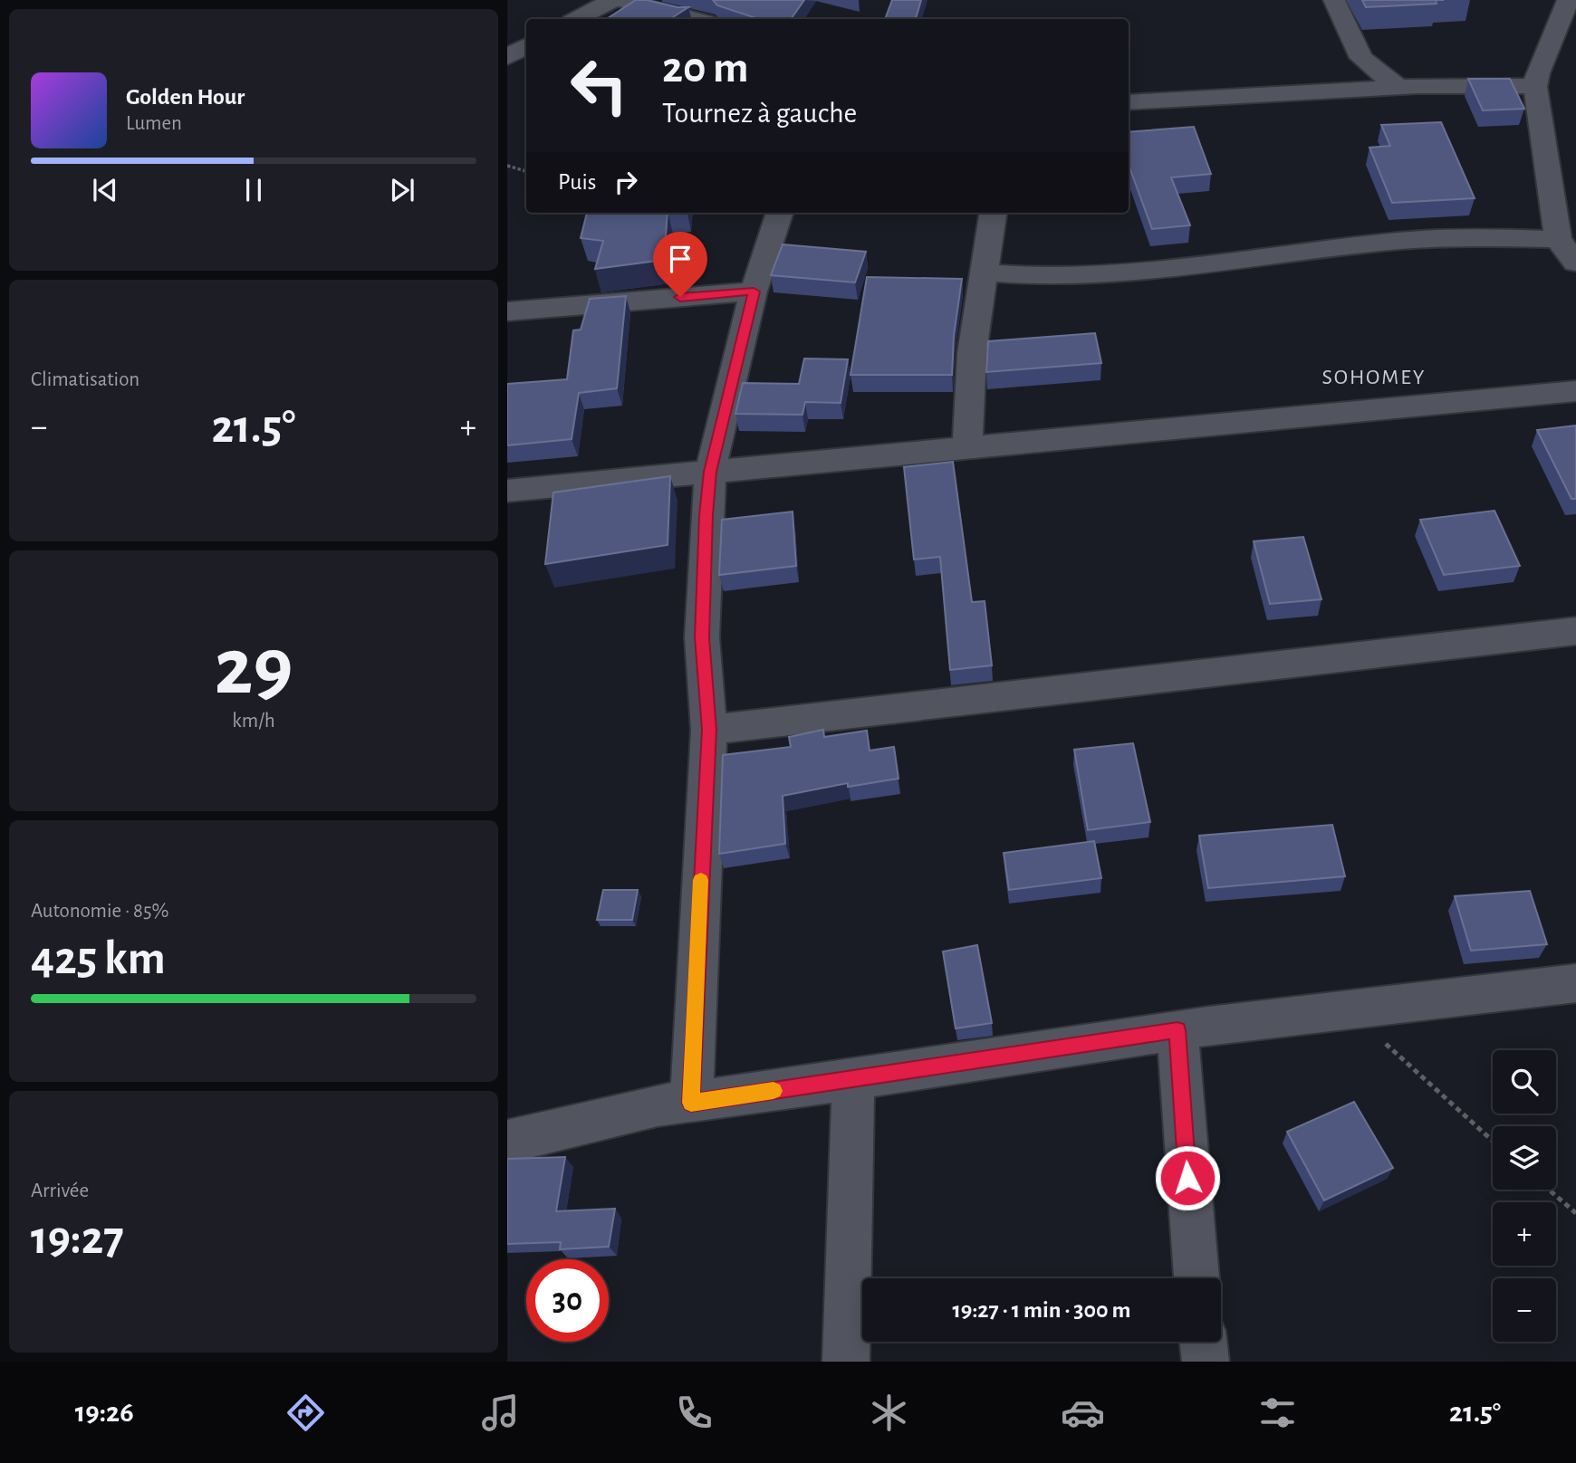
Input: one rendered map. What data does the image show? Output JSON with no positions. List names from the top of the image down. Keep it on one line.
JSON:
{"districts":["SOHOMEY"],"page":{"turn":["20 m","Tournez à gauche"],"song":["Golden Hour","Lumen"],"then":"Puis","tile":["Climatisation",["29","km/h"],["Autonomie · 85%","425 km"],["Arrivée","19:27"]],"heat":["−","21.5°","+"],"map_buttons":["+","−"],"limit":"30","trip":"19:27 · 1 min · 300 m","tabs":["19:26","21.5°"]}}
